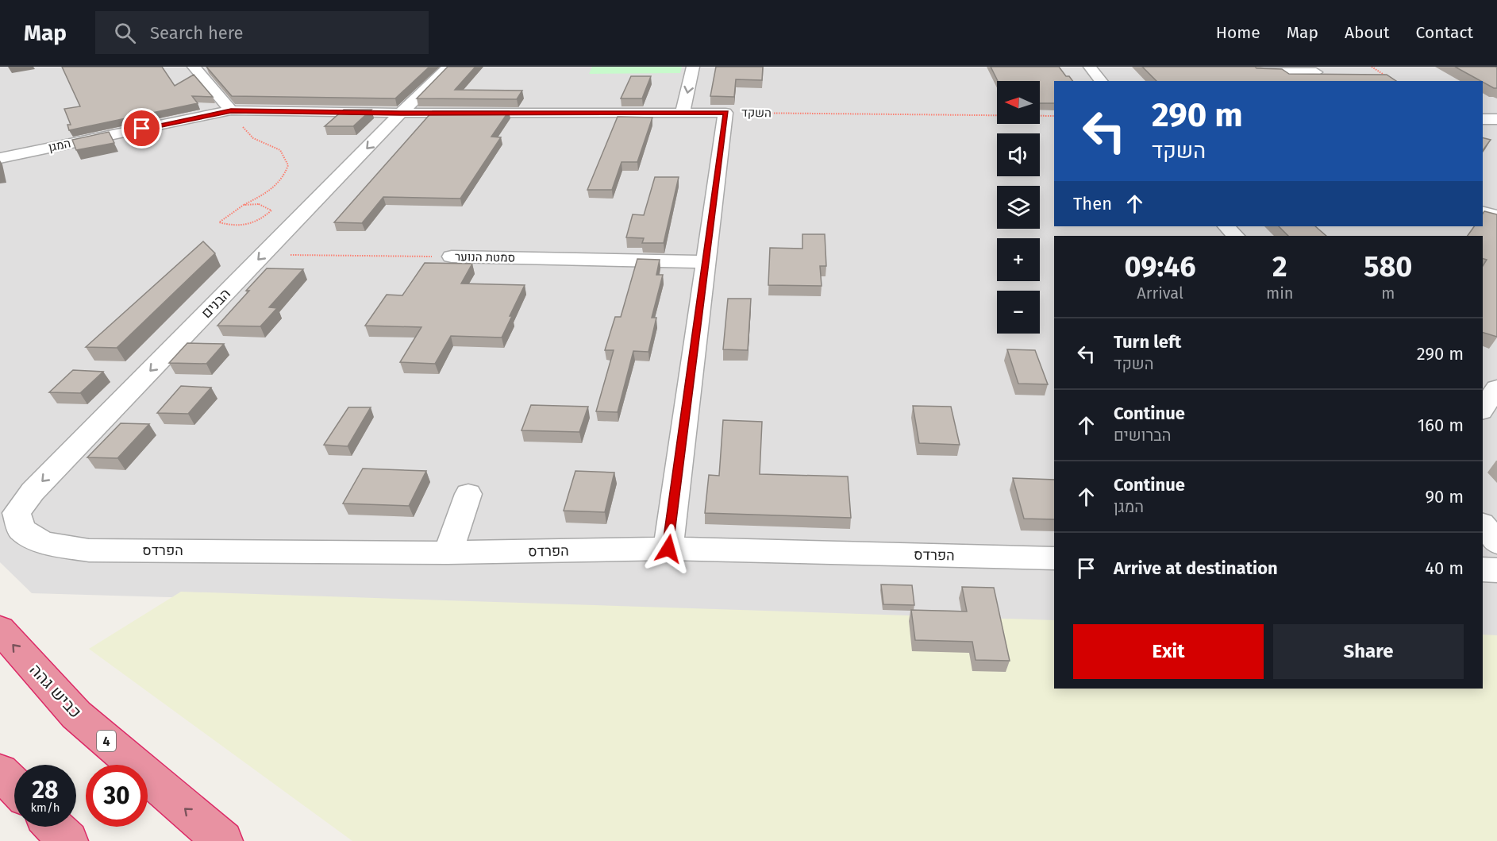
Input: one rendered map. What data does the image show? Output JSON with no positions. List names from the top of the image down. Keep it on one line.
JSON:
{"streets":{"highway":["כביש גהה","4"],"street":["השקד","המגן","סמטת הנוער","הבנים","הפרדס"]},"crossings":[["השקד","המגן"],["השקד","הבנים"],["המגן","הבנים"],["סמטת הנוער","הבנים"],["הבנים","הפרדס"]],"one_way":["הבנים","כביש גהה"],"north":"left","page":{"header":"Map","search":"Search here","nav":["Home","Map","About","Contact"],"map_buttons":["+","−"],"turn":["290 m","השקד"],"then":"Then","eta":["09:46","Arrival","2","min","580","m"],"list":[{"name":"Turn left","note":"השקד","value":"290 m"},{"name":"Continue","note":"הברושים","value":"160 m"},{"name":"Continue","note":"המגן","value":"90 m"},{"name":"Arrive at destination","value":"40 m"}],"buttons":["Exit","Share"],"speed":"28 km/h","limit":"30"}}
